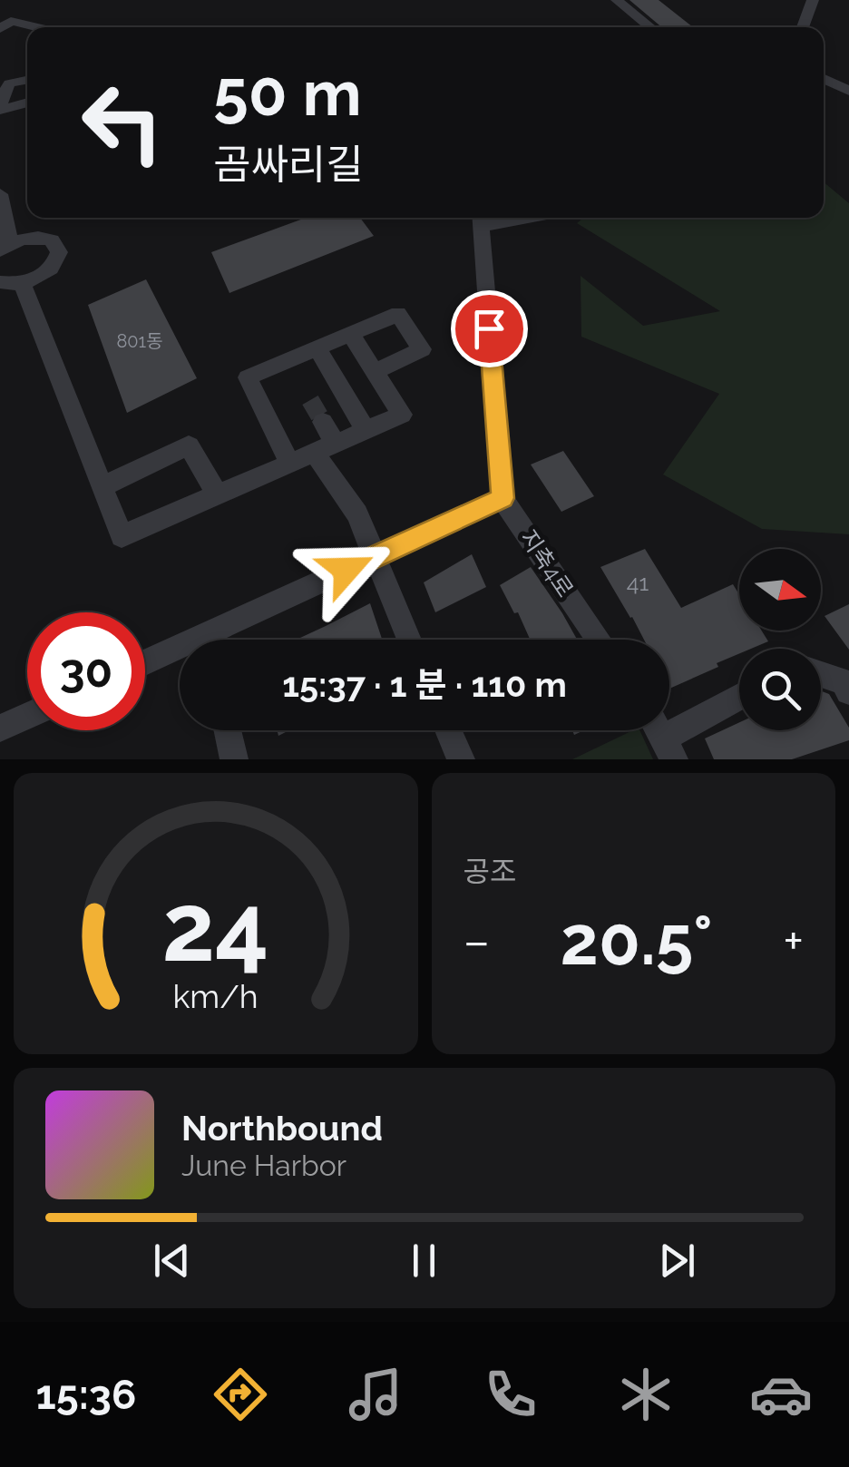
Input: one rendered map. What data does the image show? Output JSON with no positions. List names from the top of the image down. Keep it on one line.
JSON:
{"streets":{"street":["지축4로"]},"house_numbers":["801동","41"],"north":"right","page":{"turn":["50 m","곰싸리길"],"limit":"30","trip":"15:37 · 1 분 · 110 m","tile":"공조","heat":["−","20.5°","+"],"song":["Northbound","June Harbor"],"tabs":"15:36","gauge":["24","km/h"]}}
